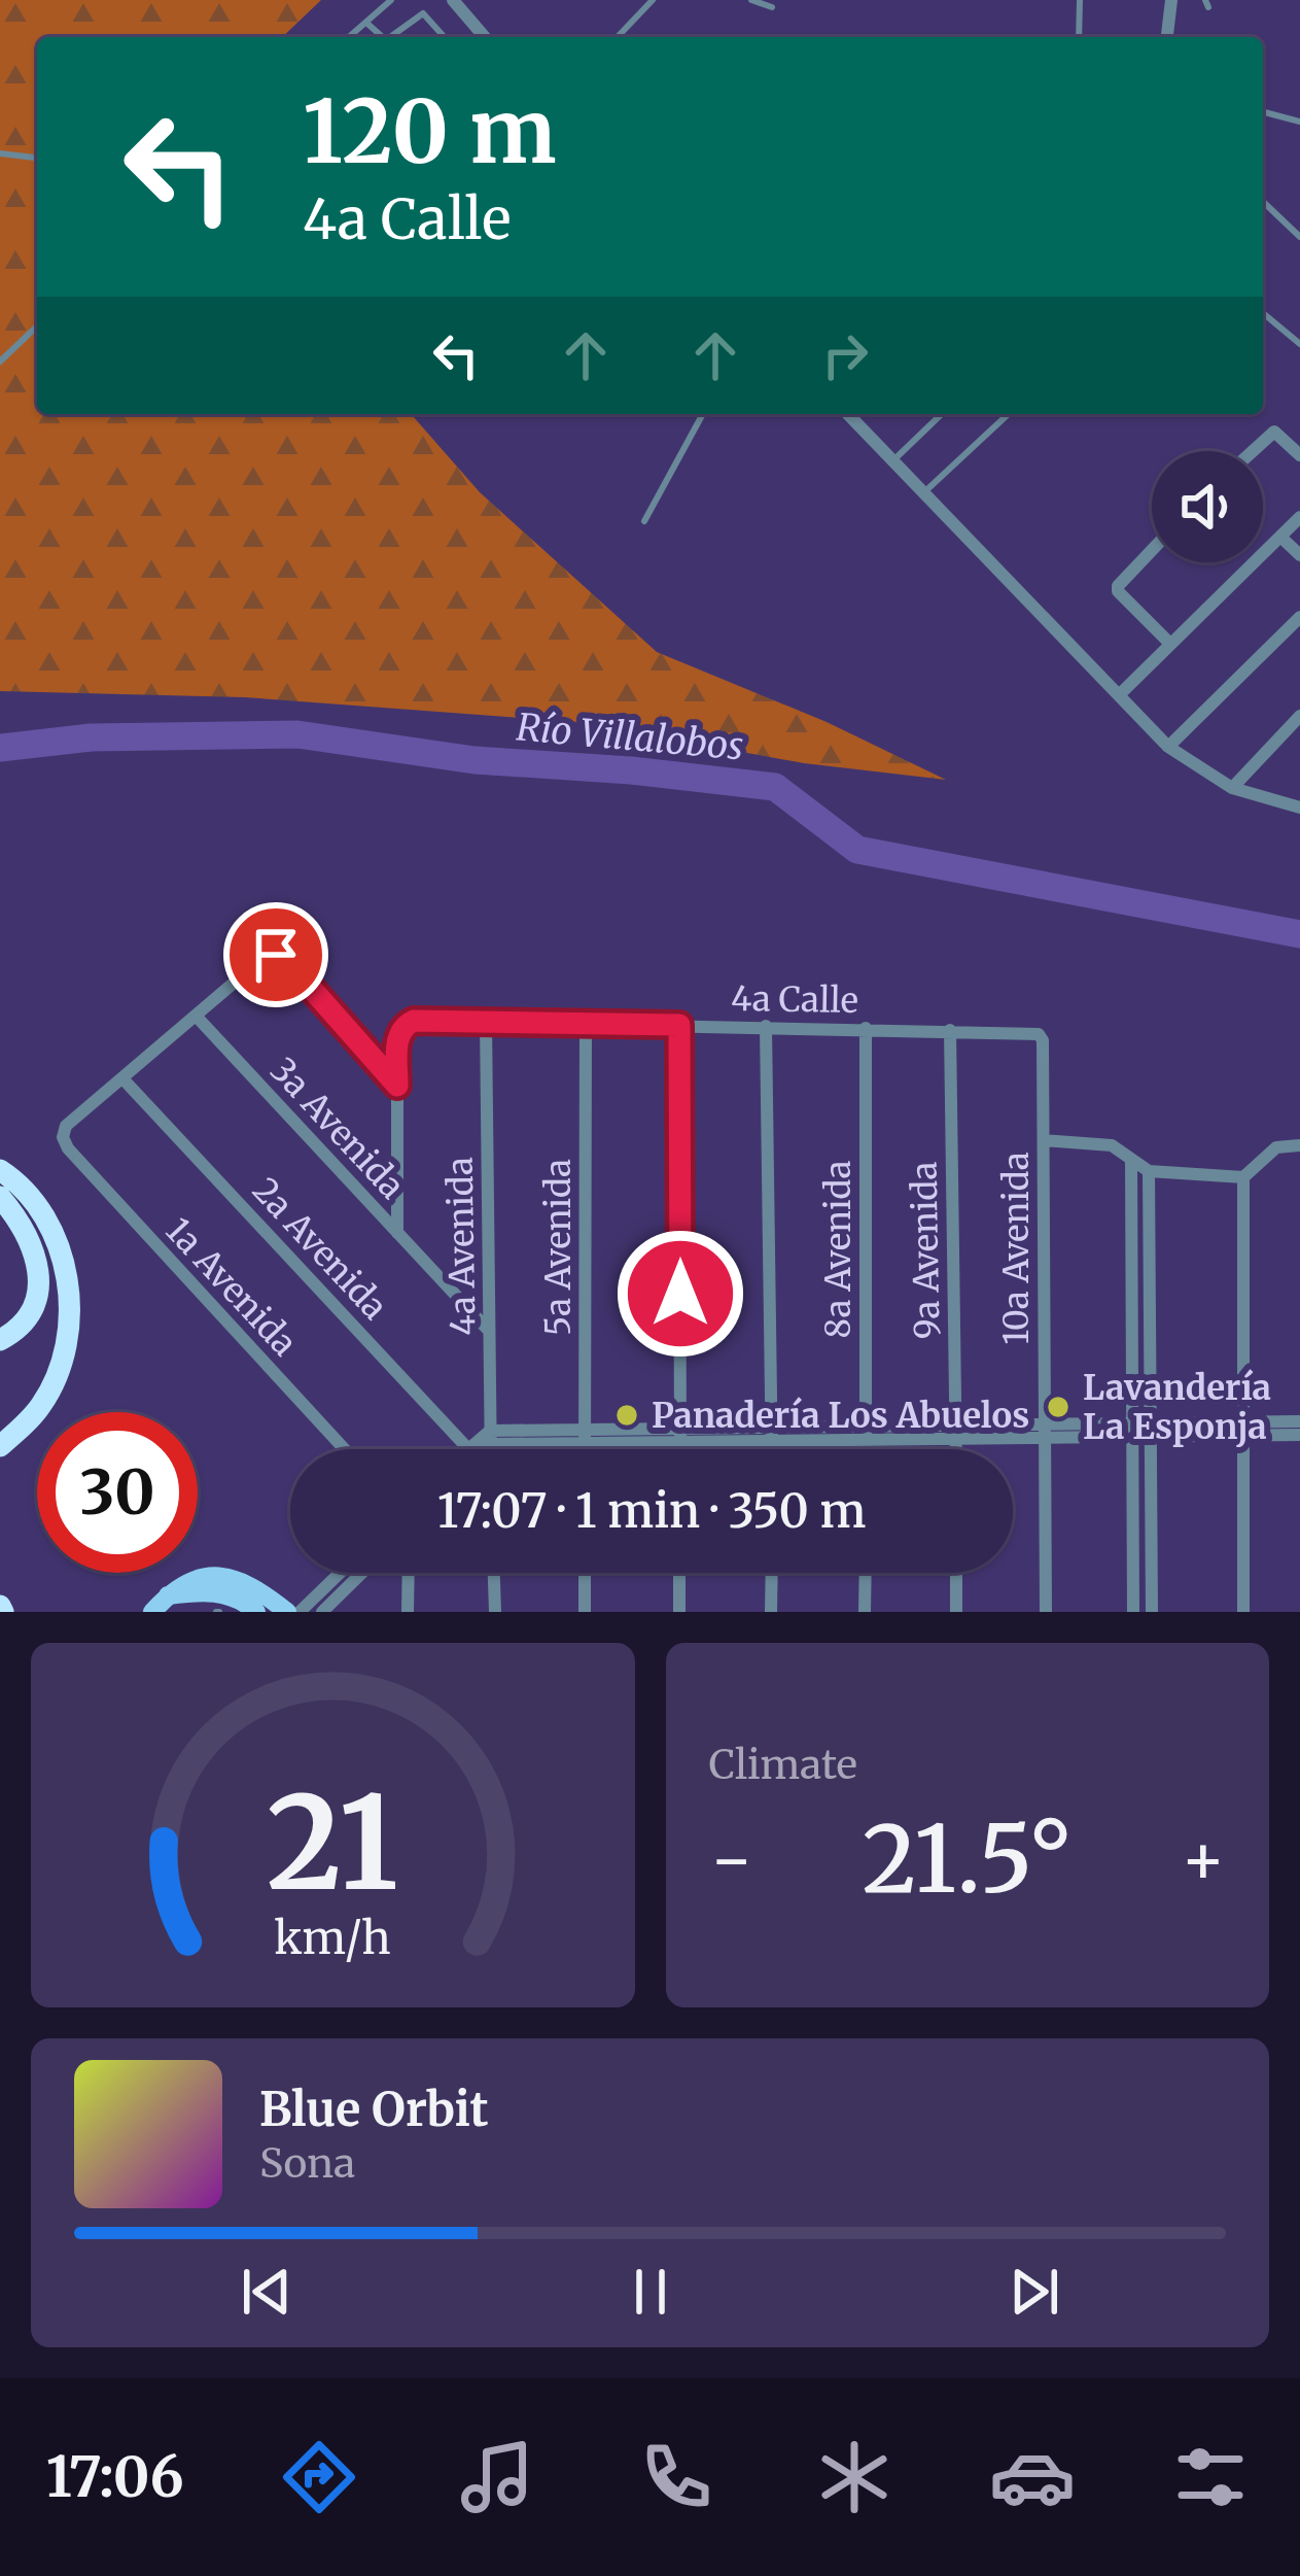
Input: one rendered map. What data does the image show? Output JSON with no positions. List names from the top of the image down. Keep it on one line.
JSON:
{"streets":{"street":["4a Calle","3a Avenida","4a Avenida","5a Avenida","2a Avenida","10a Avenida","8a Avenida","9a Avenida","1a Avenida"]},"crossings":[["4a Calle","4a Avenida"],["4a Calle","5a Avenida"],["4a Calle","10a Avenida"],["4a Calle","8a Avenida"],["4a Calle","9a Avenida"],["3a Avenida","4a Avenida"],["2a Avenida","1a Avenida"]],"water":["Río Villalobos"],"places":["Lavandería La Esponja","Panadería Los Abuelos"],"page":{"turn":["120 m","4a Calle"],"limit":"30","trip":"17:07 · 1 min · 350 m","tile":"Climate","heat":["−","21.5°","+"],"song":["Blue Orbit","Sona"],"tabs":"17:06","gauge":["21","km/h"]}}
